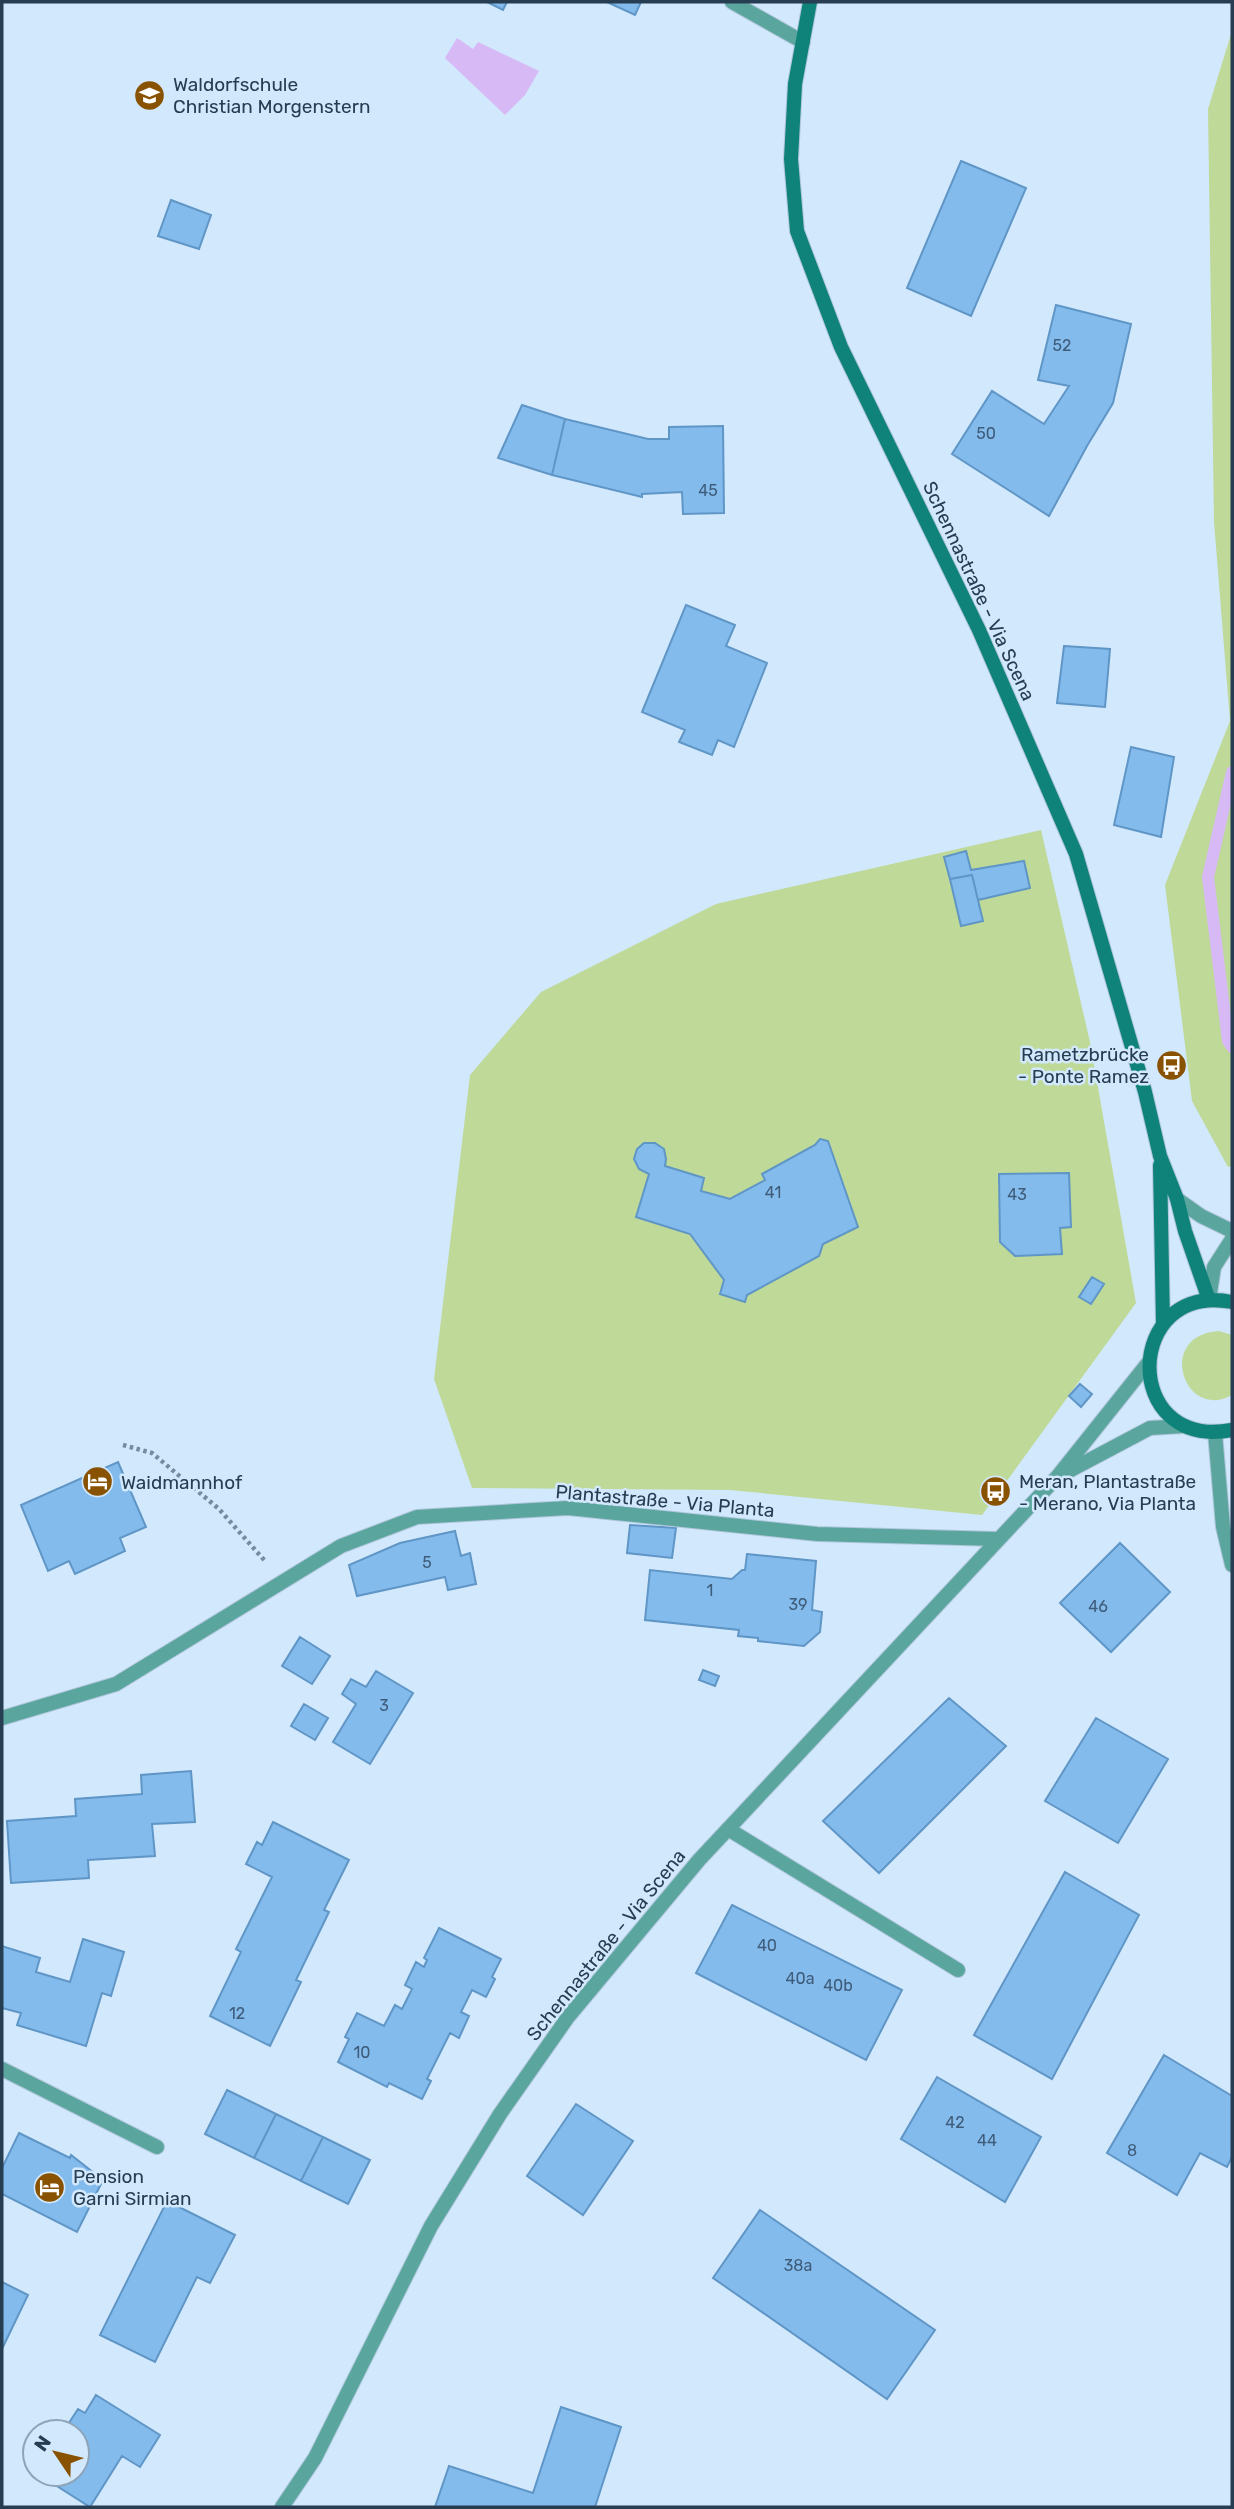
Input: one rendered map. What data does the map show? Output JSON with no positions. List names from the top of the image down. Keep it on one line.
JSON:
{"streets":{"main road":["Schennastraße - Via Scena"],"street":["Plantastraße - Via Planta"]},"crossings":[["Schennastraße - Via Scena","Plantastraße - Via Planta"]],"places":{"school or university":["Waldorfschule Christian Morgenstern"],"bus stop":["Rametzbrücke - Ponte Ramez","Meran, Plantastraße - Merano, Via Planta"],"hotel":["Waidmannhof","Pension Garni Sirmian"]},"house_numbers":["52","50","45","41","43","5","1","39","46","3","40","40a","40b","12","10","42","44","8","38a"],"north":"top left"}
